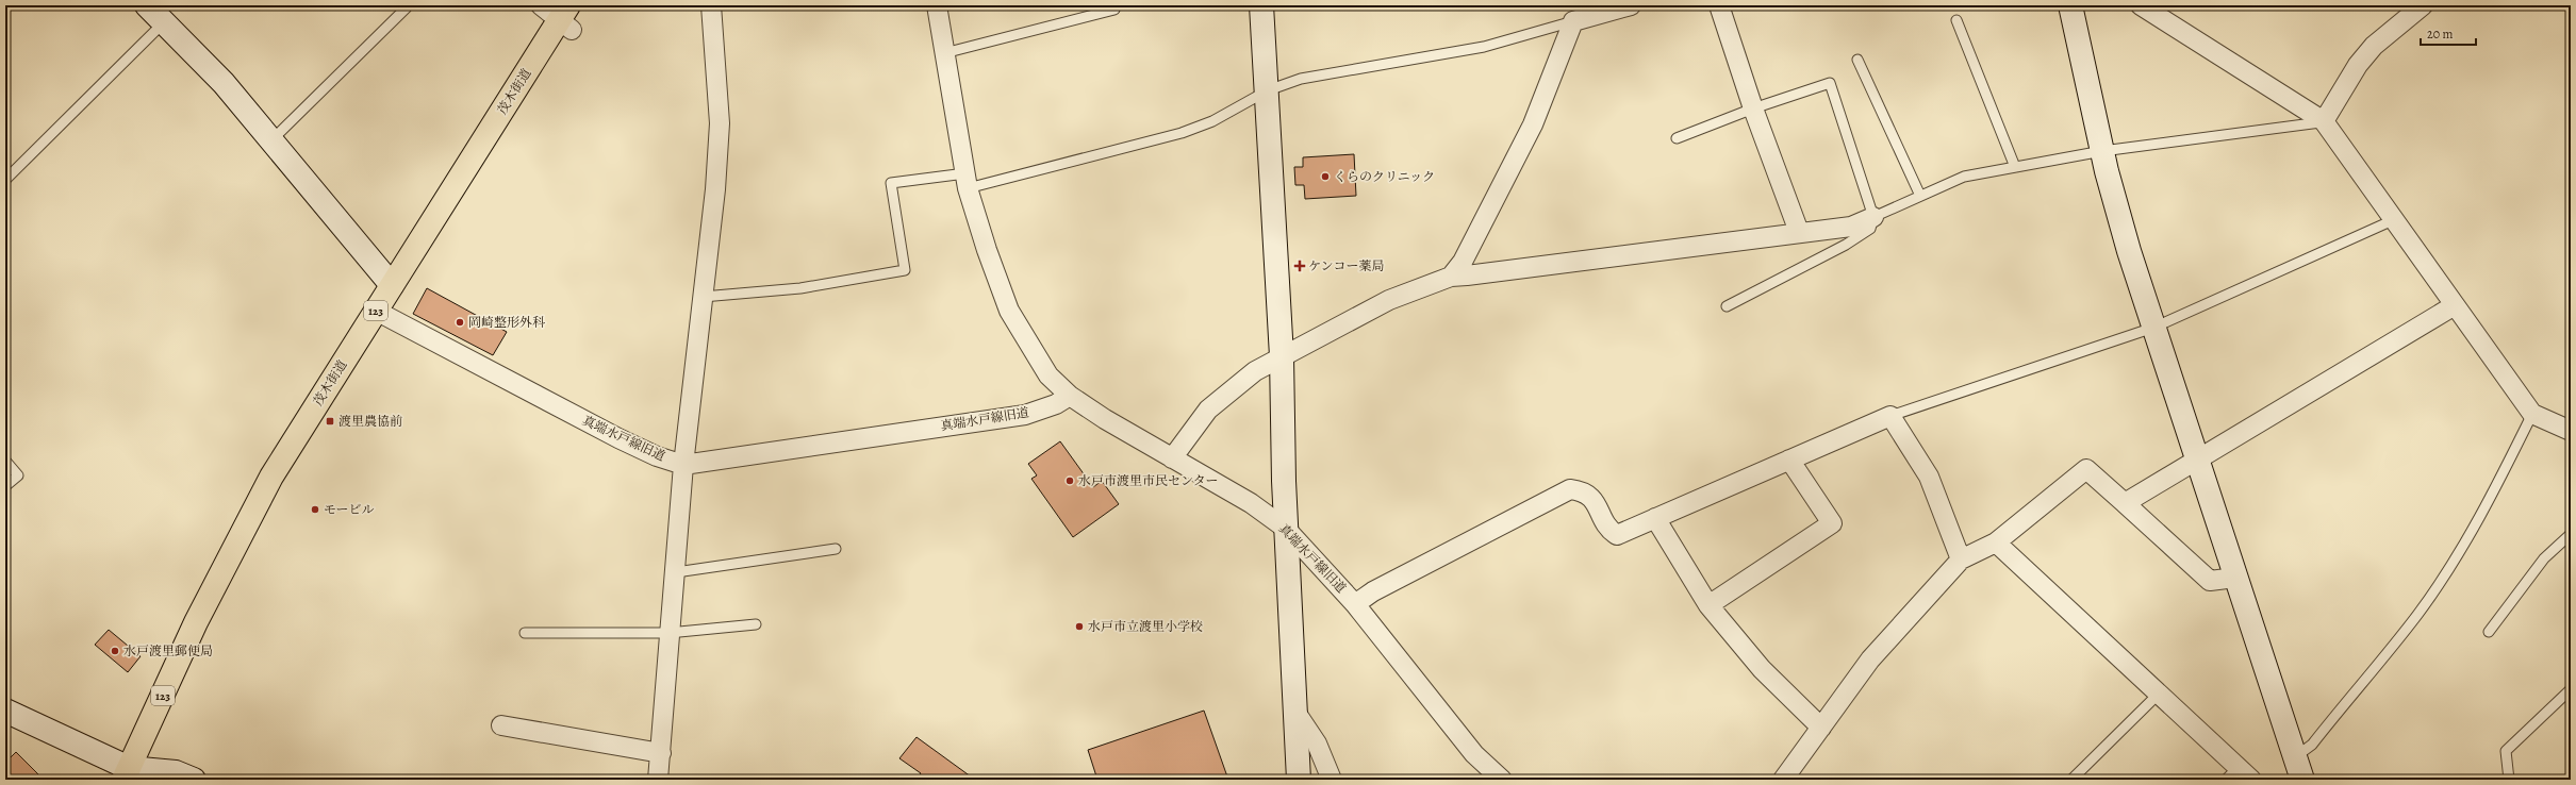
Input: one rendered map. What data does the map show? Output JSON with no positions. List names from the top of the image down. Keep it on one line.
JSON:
{"streets":{"highway":["茂木街道","123"],"street":["真端水戸線旧道"]},"crossings":[["茂木街道","真端水戸線旧道"]],"places":{"other":["くらのクリニック","岡崎整形外科","水戸市渡里市民センター","モービル","水戸市立渡里小学校","水戸渡里郵便局"],"health":["ケンコー薬局"],"transit":["渡里農協前"]},"scale_bar":"20 m"}
